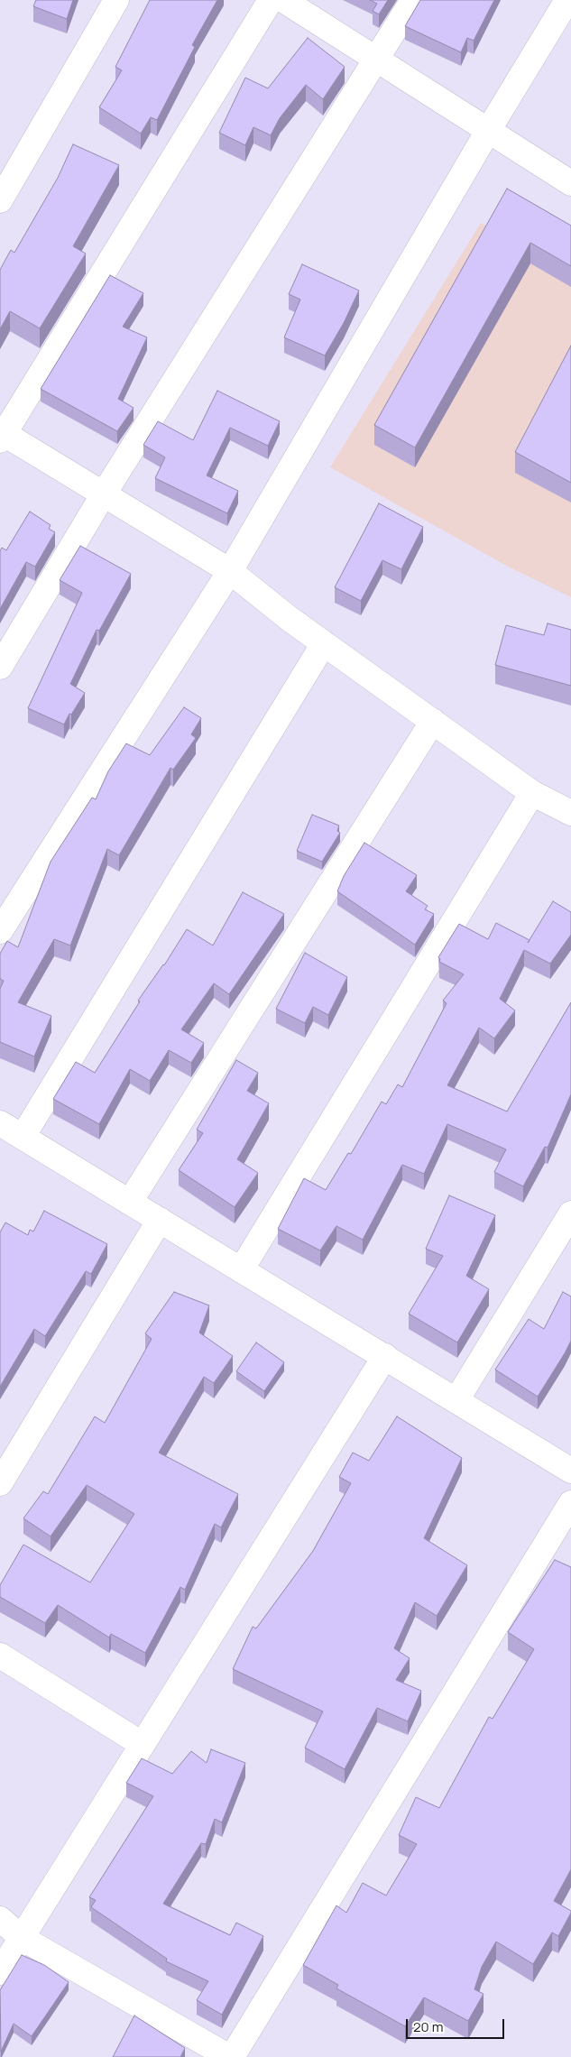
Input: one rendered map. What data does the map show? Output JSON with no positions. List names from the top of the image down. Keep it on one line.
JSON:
{"scale_bar":"20 m"}
